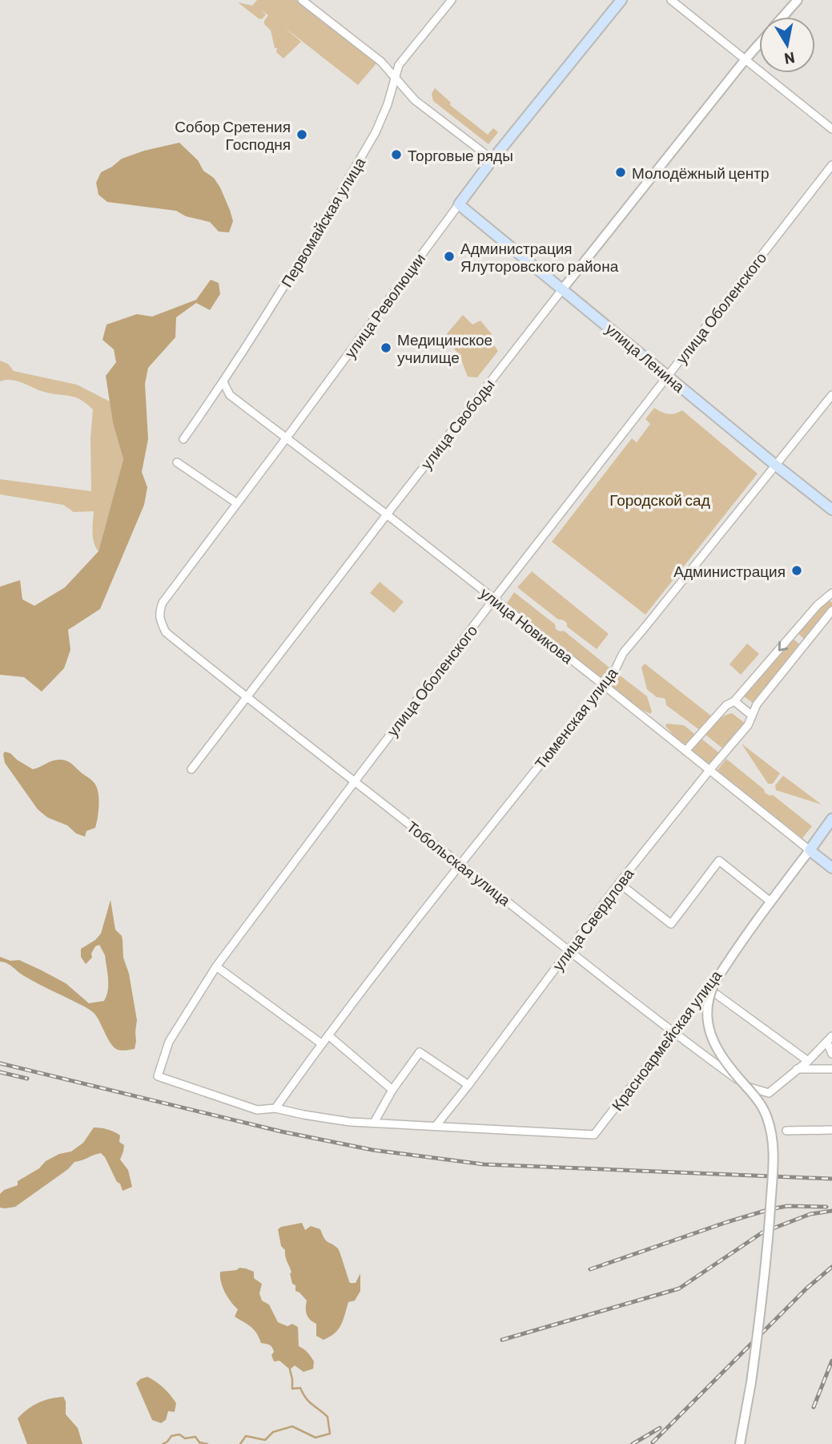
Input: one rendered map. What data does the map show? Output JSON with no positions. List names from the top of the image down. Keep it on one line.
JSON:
{"streets":{"main road":["улица Революции","улица Ленина","улица Новикова","Красноармейская улица"],"street":["Первомайская улица","улица Оболенского","улица Свободы","Тюменская улица","Тобольская улица","улица Свердлова"]},"crossings":[["Первомайская улица","улица Новикова"],["улица Революции","улица Ленина"],["улица Революции","улица Новикова"],["улица Революции","Тобольская улица"],["улица Оболенского","улица Ленина"],["улица Оболенского","улица Новикова"],["улица Оболенского","Тюменская улица"],["улица Оболенского","Тобольская улица"],["улица Ленина","улица Свободы"],["улица Ленина","Тюменская улица"],["улица Свободы","улица Новикова"],["улица Свободы","Тобольская улица"],["улица Новикова","Тюменская улица"],["улица Новикова","улица Свердлова"],["улица Новикова","Красноармейская улица"],["Тюменская улица","Тобольская улица"],["Тобольская улица","улица Свердлова"],["Тобольская улица","Красноармейская улица"],["улица Свердлова","Красноармейская улица"]],"parks":["Городской сад"],"places":["Собор Сретения Господня","Торговые ряды","Молодёжный центр","Администрация Ялуторовского района","Медицинское училище","Администрация"],"north":"bottom"}
